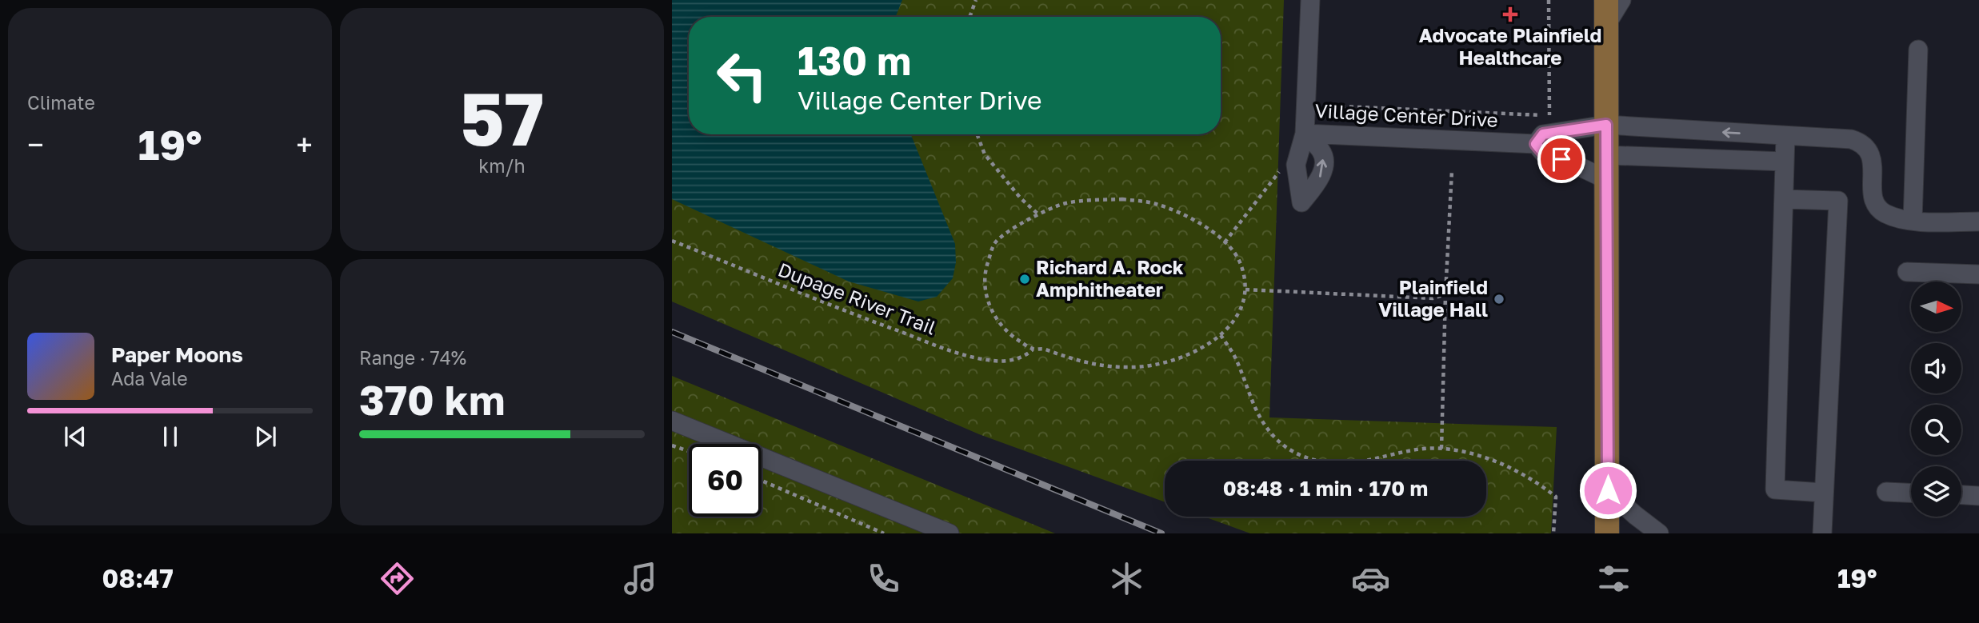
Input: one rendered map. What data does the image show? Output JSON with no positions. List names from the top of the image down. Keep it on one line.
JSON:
{"streets":{"street":["Village Center Drive"],"path":["Dupage River Trail"]},"places":{"health":["Advocate Plainfield Healthcare"],"other":["Richard A. Rock Amphitheater","Plainfield Village Hall"]},"north":"right","page":{"tile":["Climate",["57","km/h"],["Range · 74%","370 km"]],"turn":["130 m","Village Center Drive"],"heat":["−","19°","+"],"song":["Paper Moons","Ada Vale"],"limit":"60","trip":"08:48 · 1 min · 170 m","tabs":["08:47","19°"]}}
